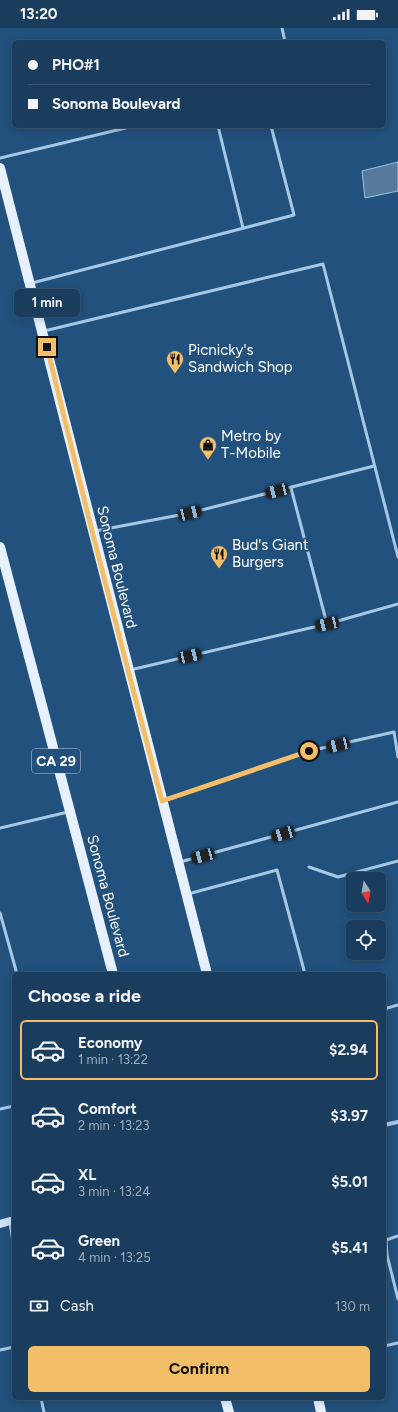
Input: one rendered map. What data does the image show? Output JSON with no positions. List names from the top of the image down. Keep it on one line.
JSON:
{"streets":{"main road":["Sonoma Boulevard","CA 29"]},"places":{"restaurant":["Picnicky's Sandwich Shop","Bud's Giant Burgers"],"shop":["Metro by T-Mobile"]},"north":"bottom","page":{"status":"13:20","banner":["PHO#1","Sonoma Boulevard"],"bubble":"1 min","heading":"Choose a ride","list":[{"name":"Economy","note":"1 min · 13:22","value":"$2.94"},{"name":"Comfort","note":"2 min · 13:23","value":"$3.97"},{"name":"XL","note":"3 min · 13:24","value":"$5.01"},{"name":"Green","note":"4 min · 13:25","value":"$5.41"}],"pay":["Cash","130 m"],"buttons":"Confirm"}}
